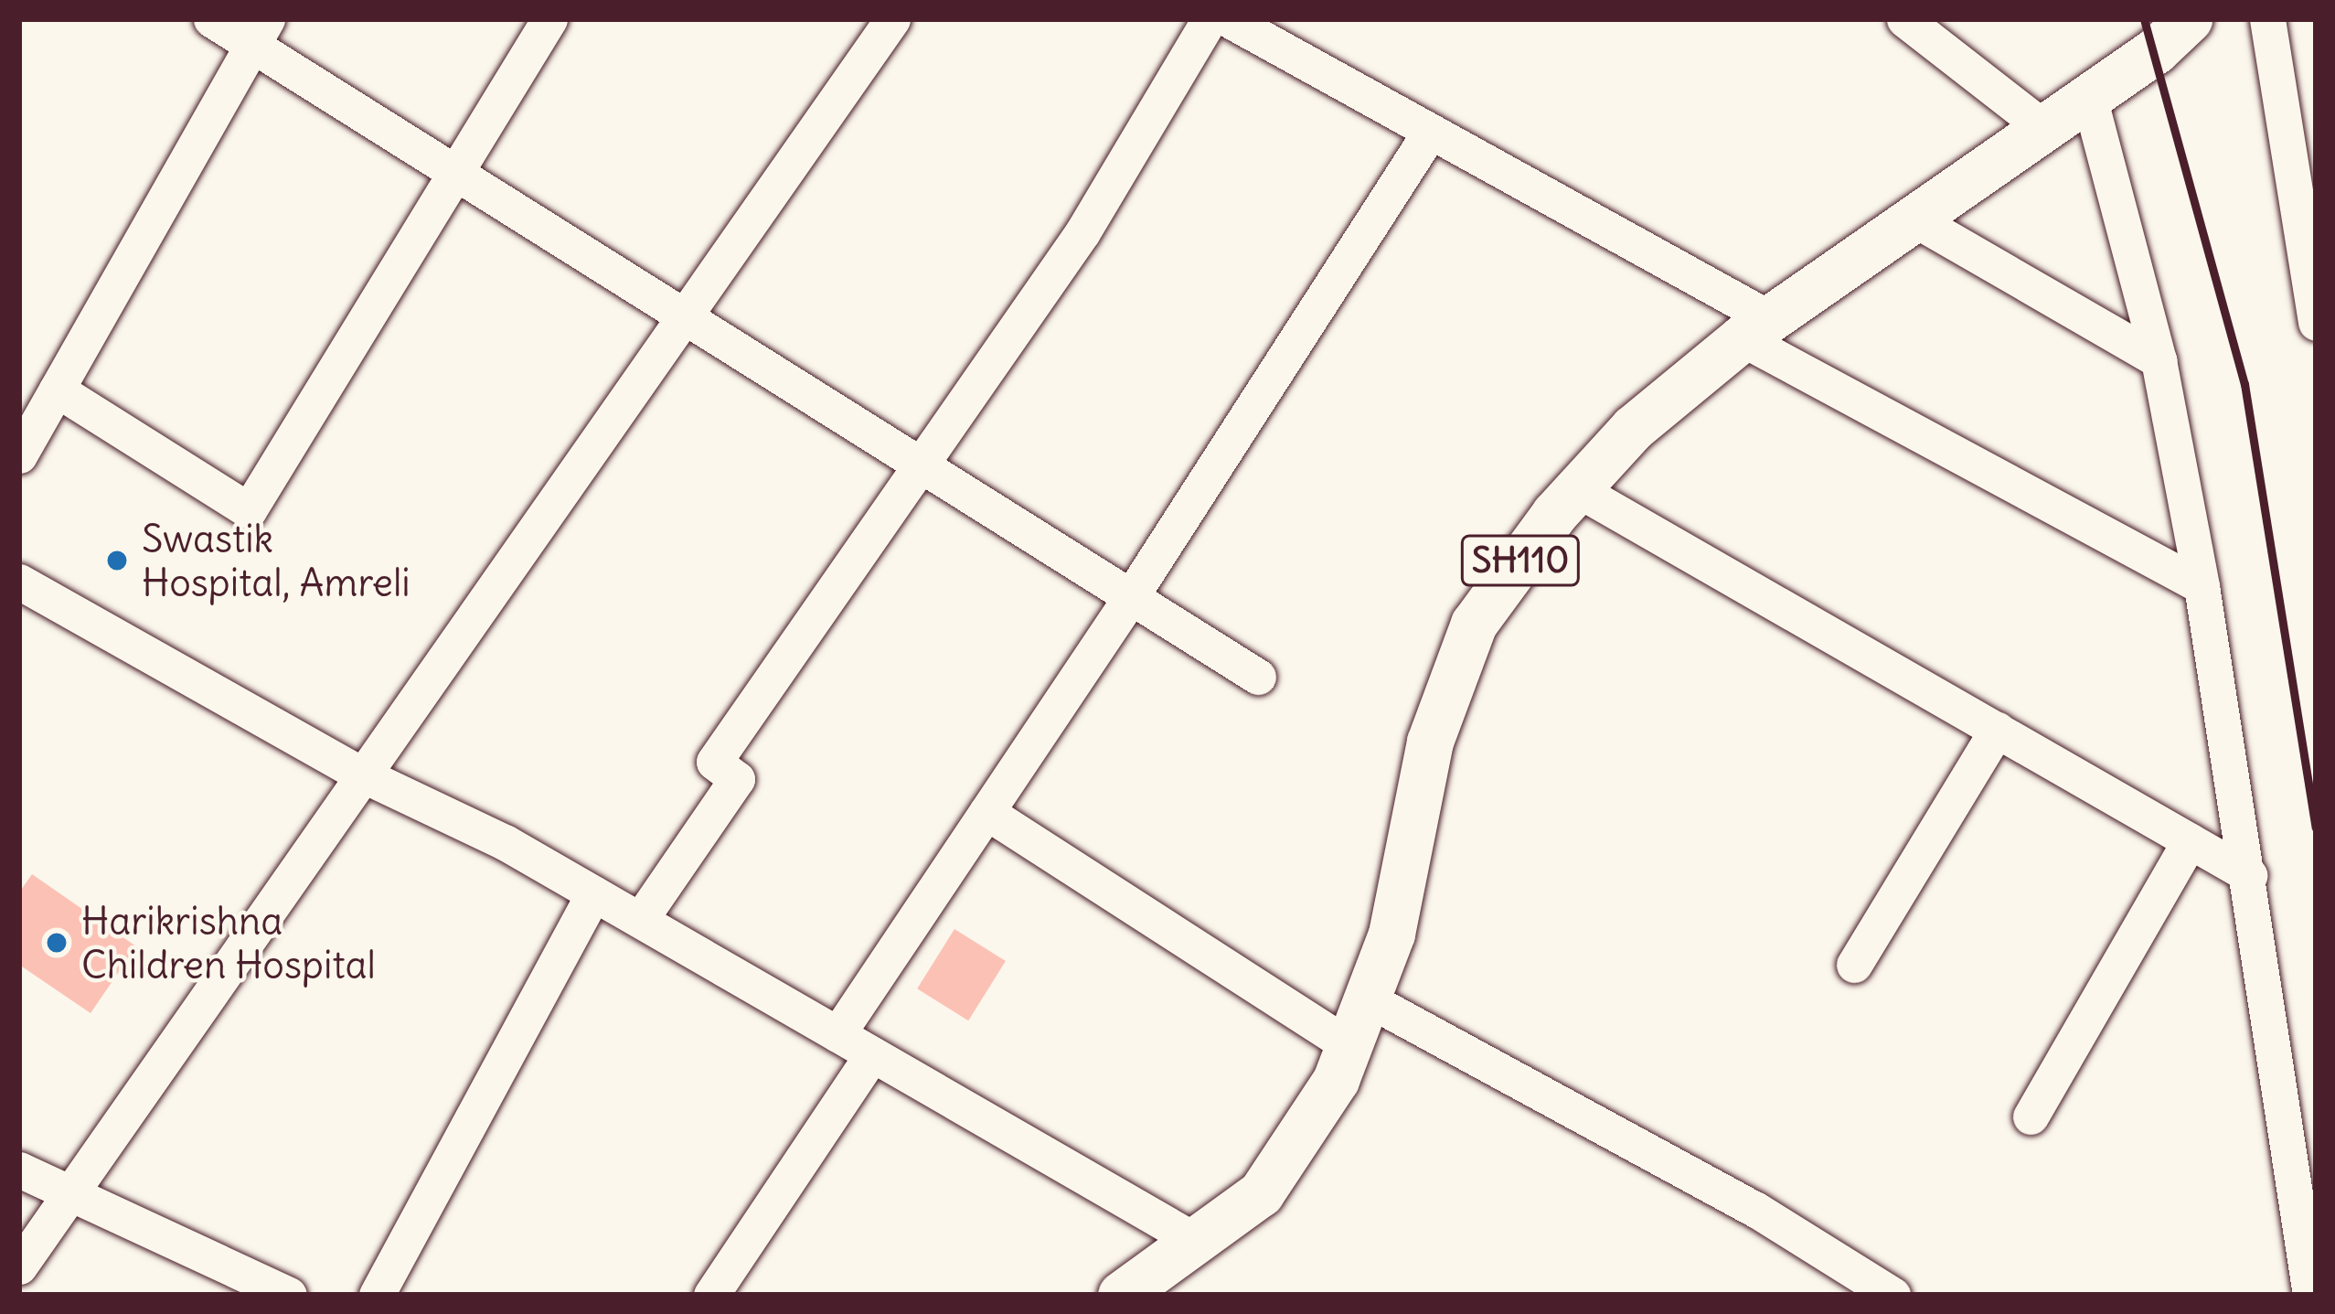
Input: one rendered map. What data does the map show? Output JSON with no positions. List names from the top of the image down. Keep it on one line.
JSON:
{"streets":{"main road":["SH110"]},"places":["Swastik Hospital, Amreli","Harikrishna Children Hospital"]}
